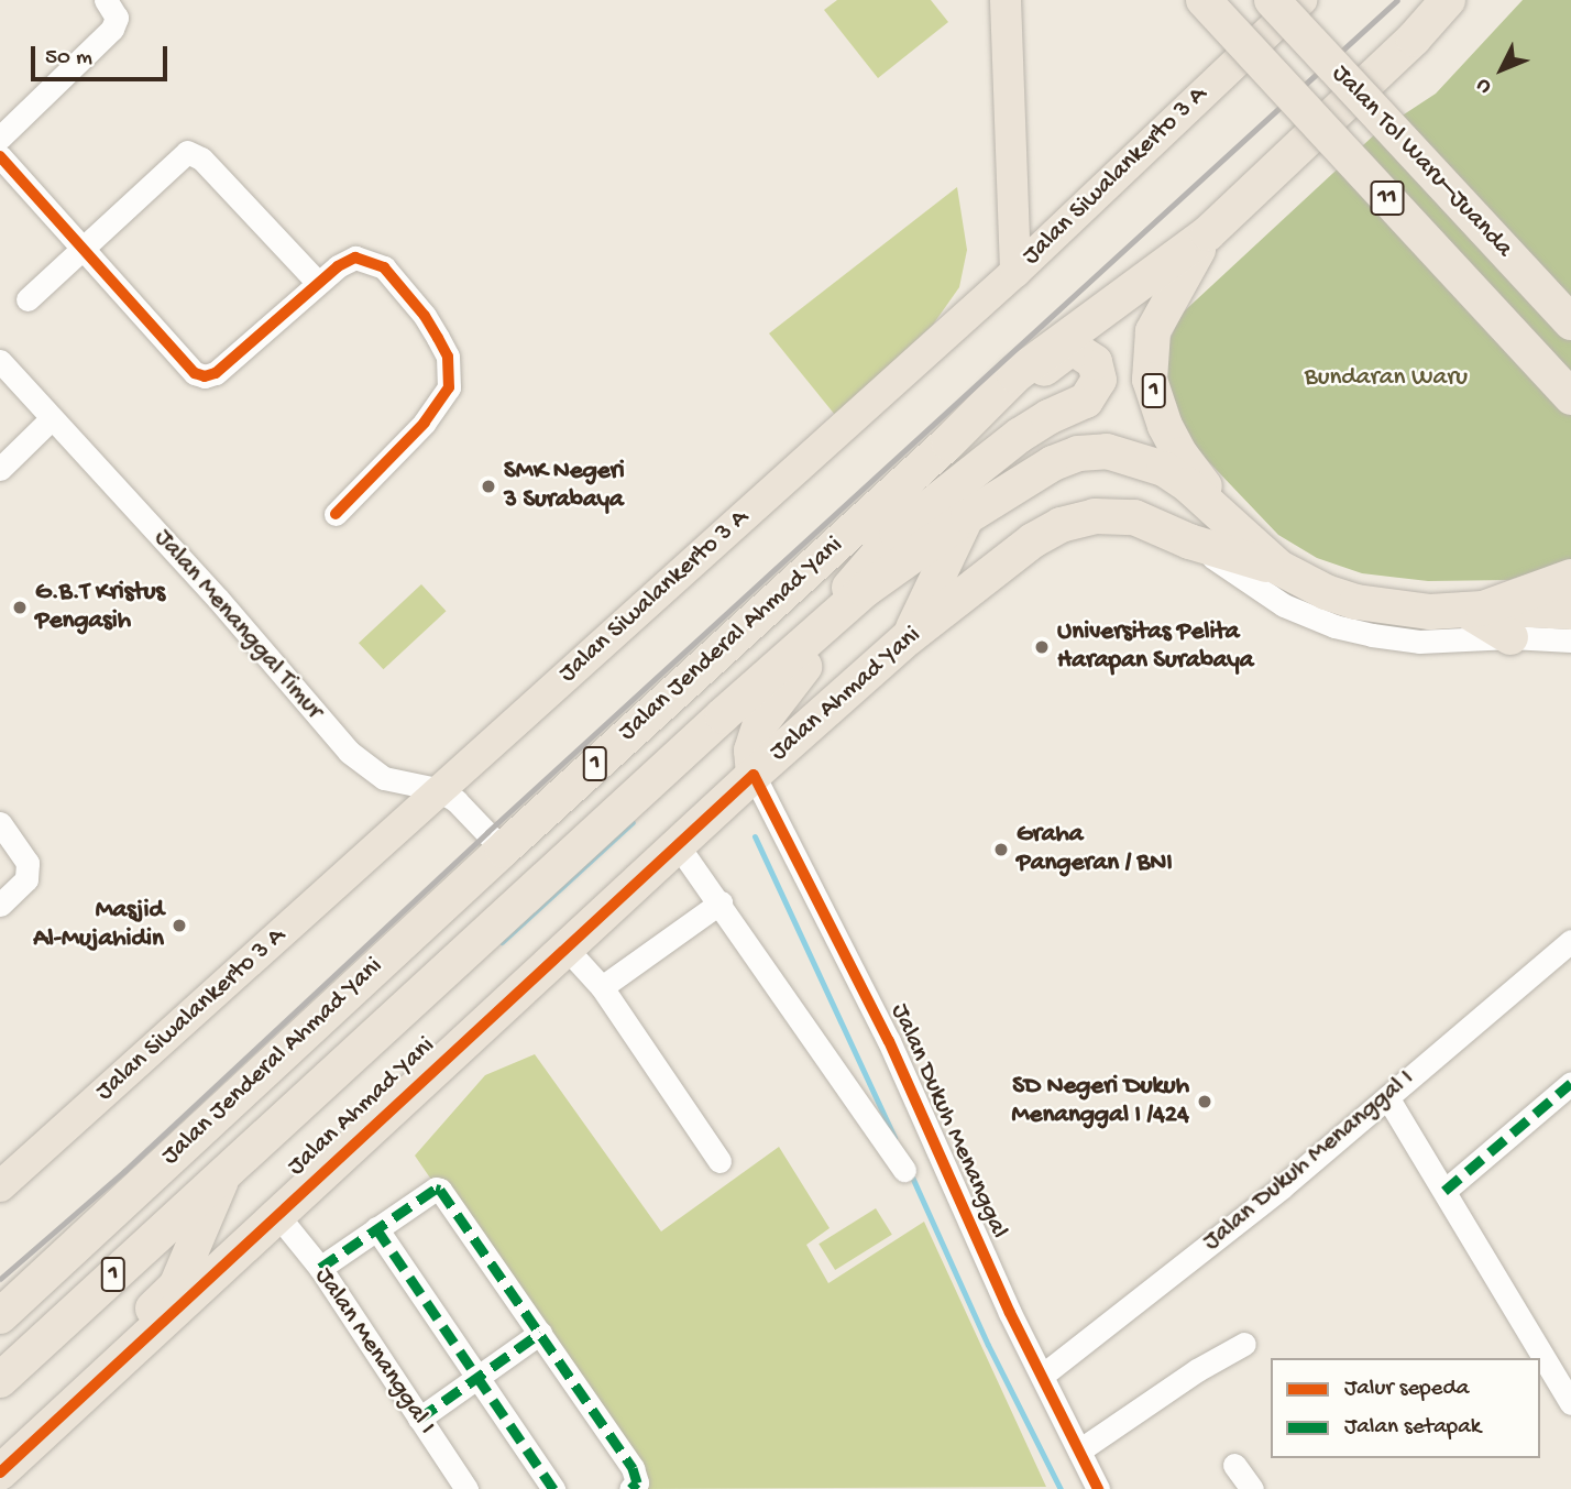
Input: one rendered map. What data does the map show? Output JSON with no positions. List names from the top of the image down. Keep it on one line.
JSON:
{"streets":{"highway":["Jalan Tol Waru–Juanda","11","1","Jalan Jenderal Ahmad Yani","Jalan Ahmad Yani"],"main road":["Jalan Siwalankerto 3 A"],"street":["Jalan Menanggal Timur","Jalan Dukuh Menanggal","Jalan Dukuh Menanggal I","Jalan Menanggal I"]},"crossings":[["Jalan Siwalankerto 3 A","Jalan Menanggal Timur"],["1","Jalan Jenderal Ahmad Yani"],["1","Jalan Ahmad Yani"],["Jalan Menanggal Timur","Jalan Jenderal Ahmad Yani"],["Jalan Ahmad Yani","Jalan Dukuh Menanggal"],["Jalan Ahmad Yani","Jalan Menanggal I"],["Jalan Dukuh Menanggal","Jalan Dukuh Menanggal I"]],"parks":["Bundaran Waru"],"places":["SMK Negeri 3 Surabaya","G.B.T Kristus Pengasih","Universitas Pelita Harapan Surabaya","Graha Pangeran / BNI","Masjid Al-Mujahidin","SD Negeri Dukuh Menanggal I /424"],"legend":["Jalur sepeda","Jalan setapak"],"scale_bar":"50 m","north":"bottom left"}
